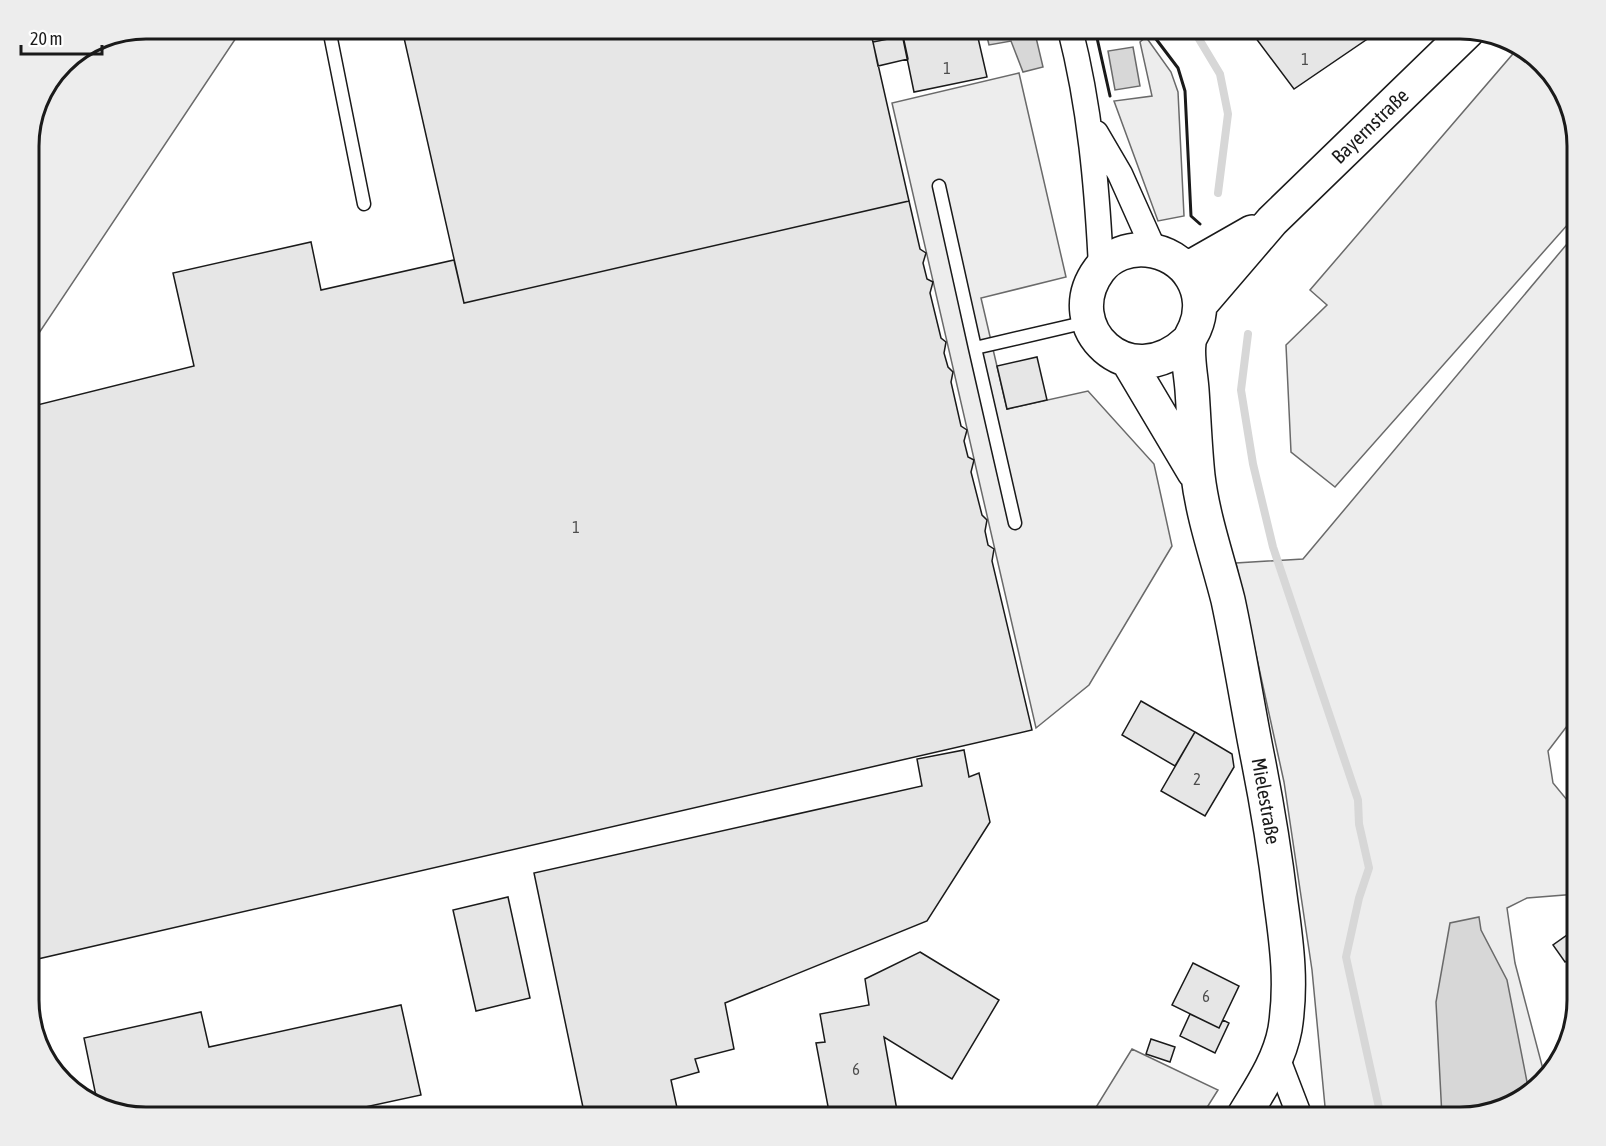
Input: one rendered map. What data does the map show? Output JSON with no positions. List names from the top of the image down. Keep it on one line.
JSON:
{"streets":{"street":["Bayernstraße","Mielestraße"]},"crossings":[["Bayernstraße","Mielestraße"]],"house_numbers":["1","1","1","2","6","6"],"scale_bar":"20 m"}
